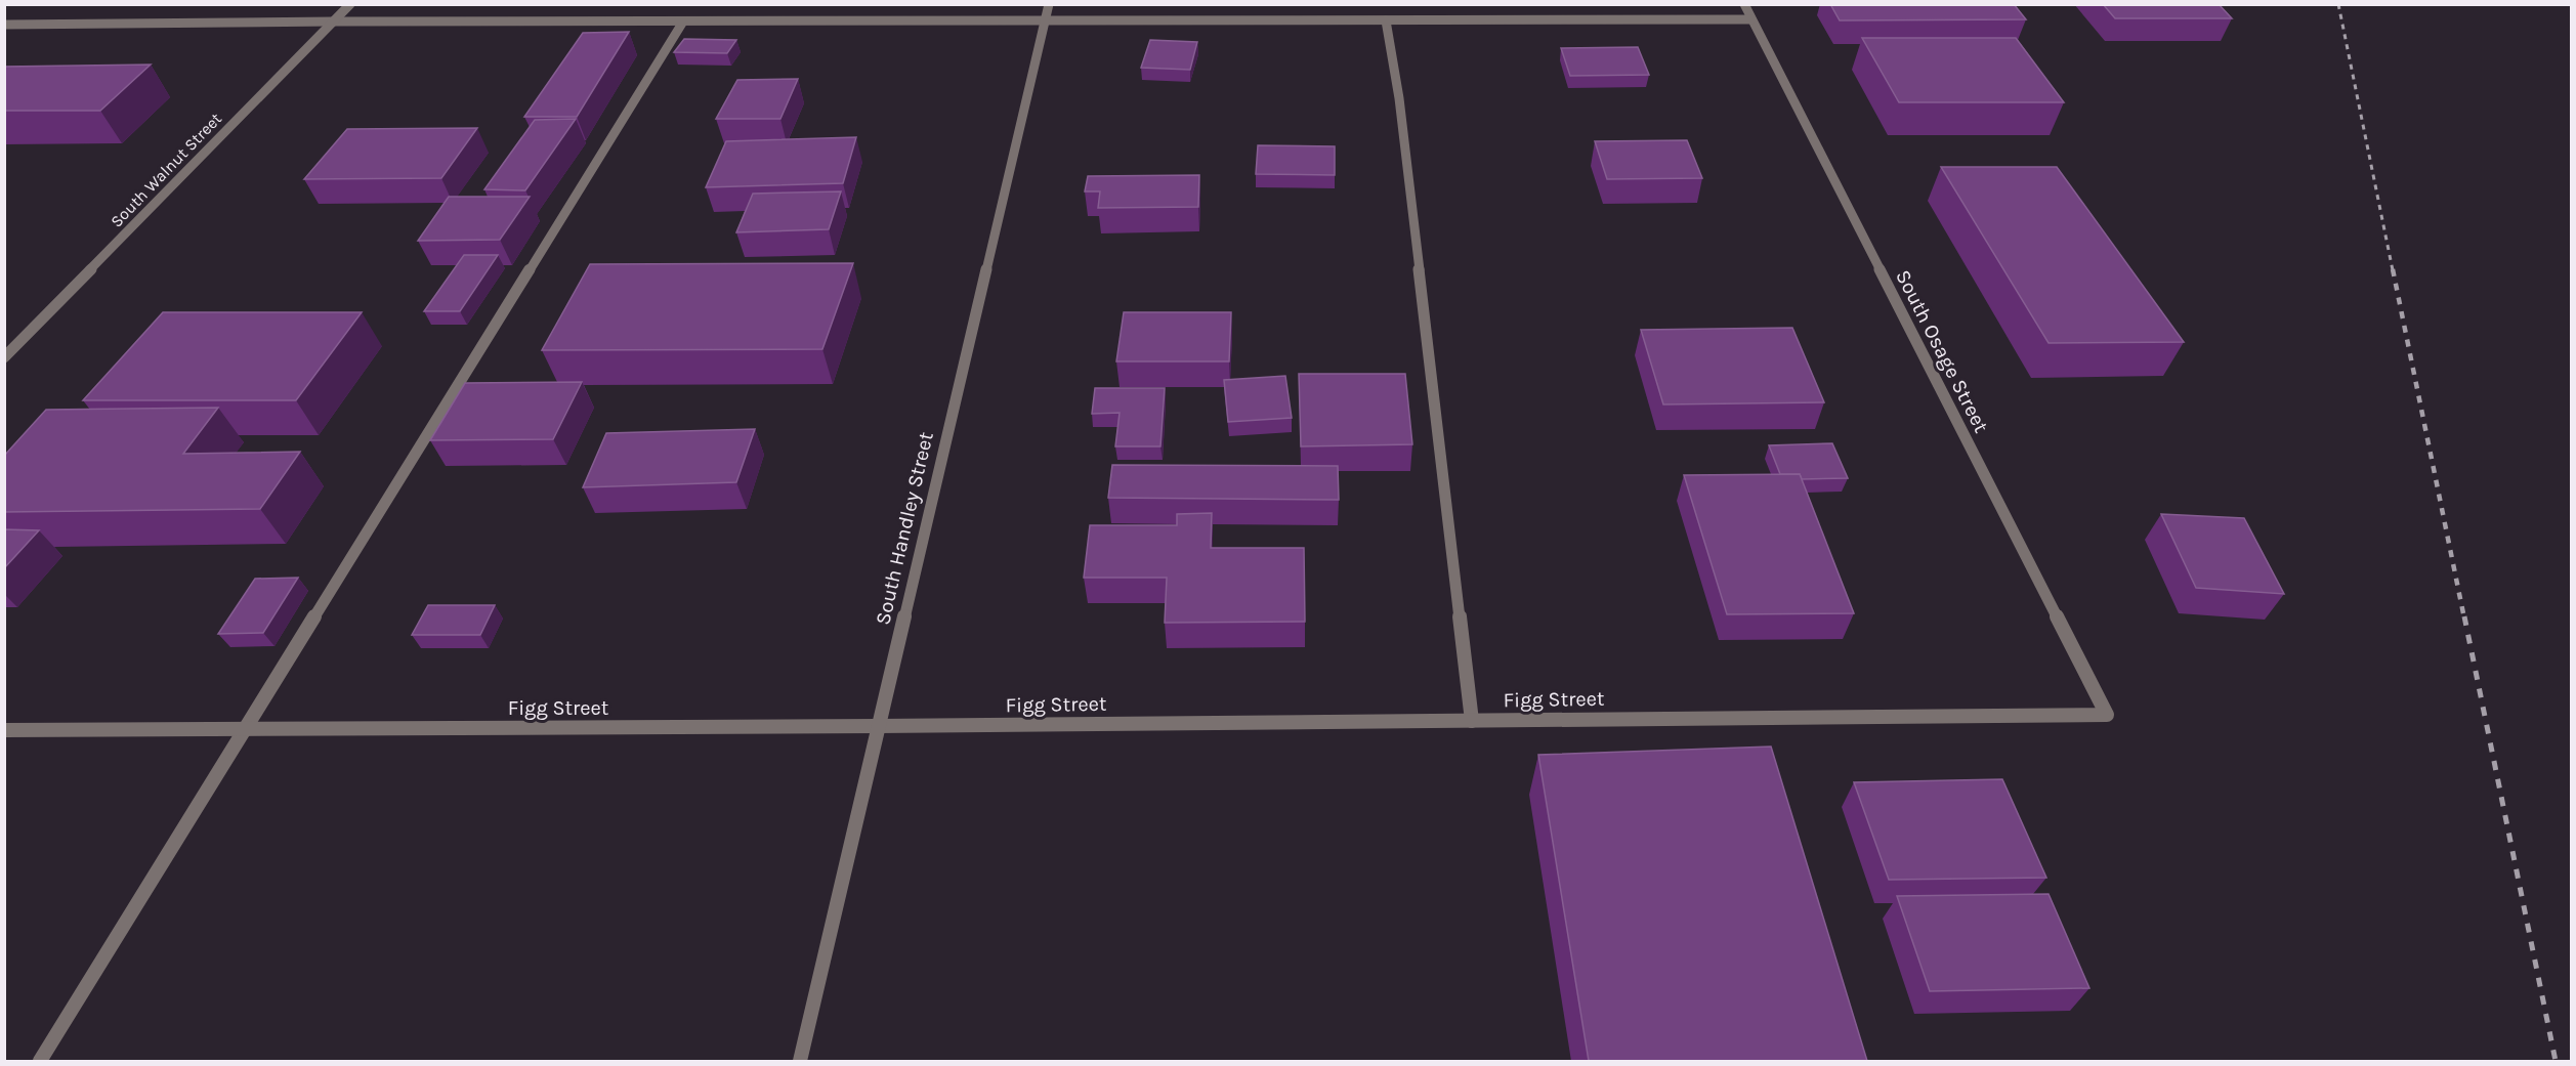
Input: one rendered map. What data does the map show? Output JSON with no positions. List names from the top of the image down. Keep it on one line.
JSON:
{"streets":{"street":["South Walnut Street","South Osage Street","South Handley Street","Figg Street"]},"crossings":[["South Osage Street","Figg Street"],["South Handley Street","Figg Street"]]}
